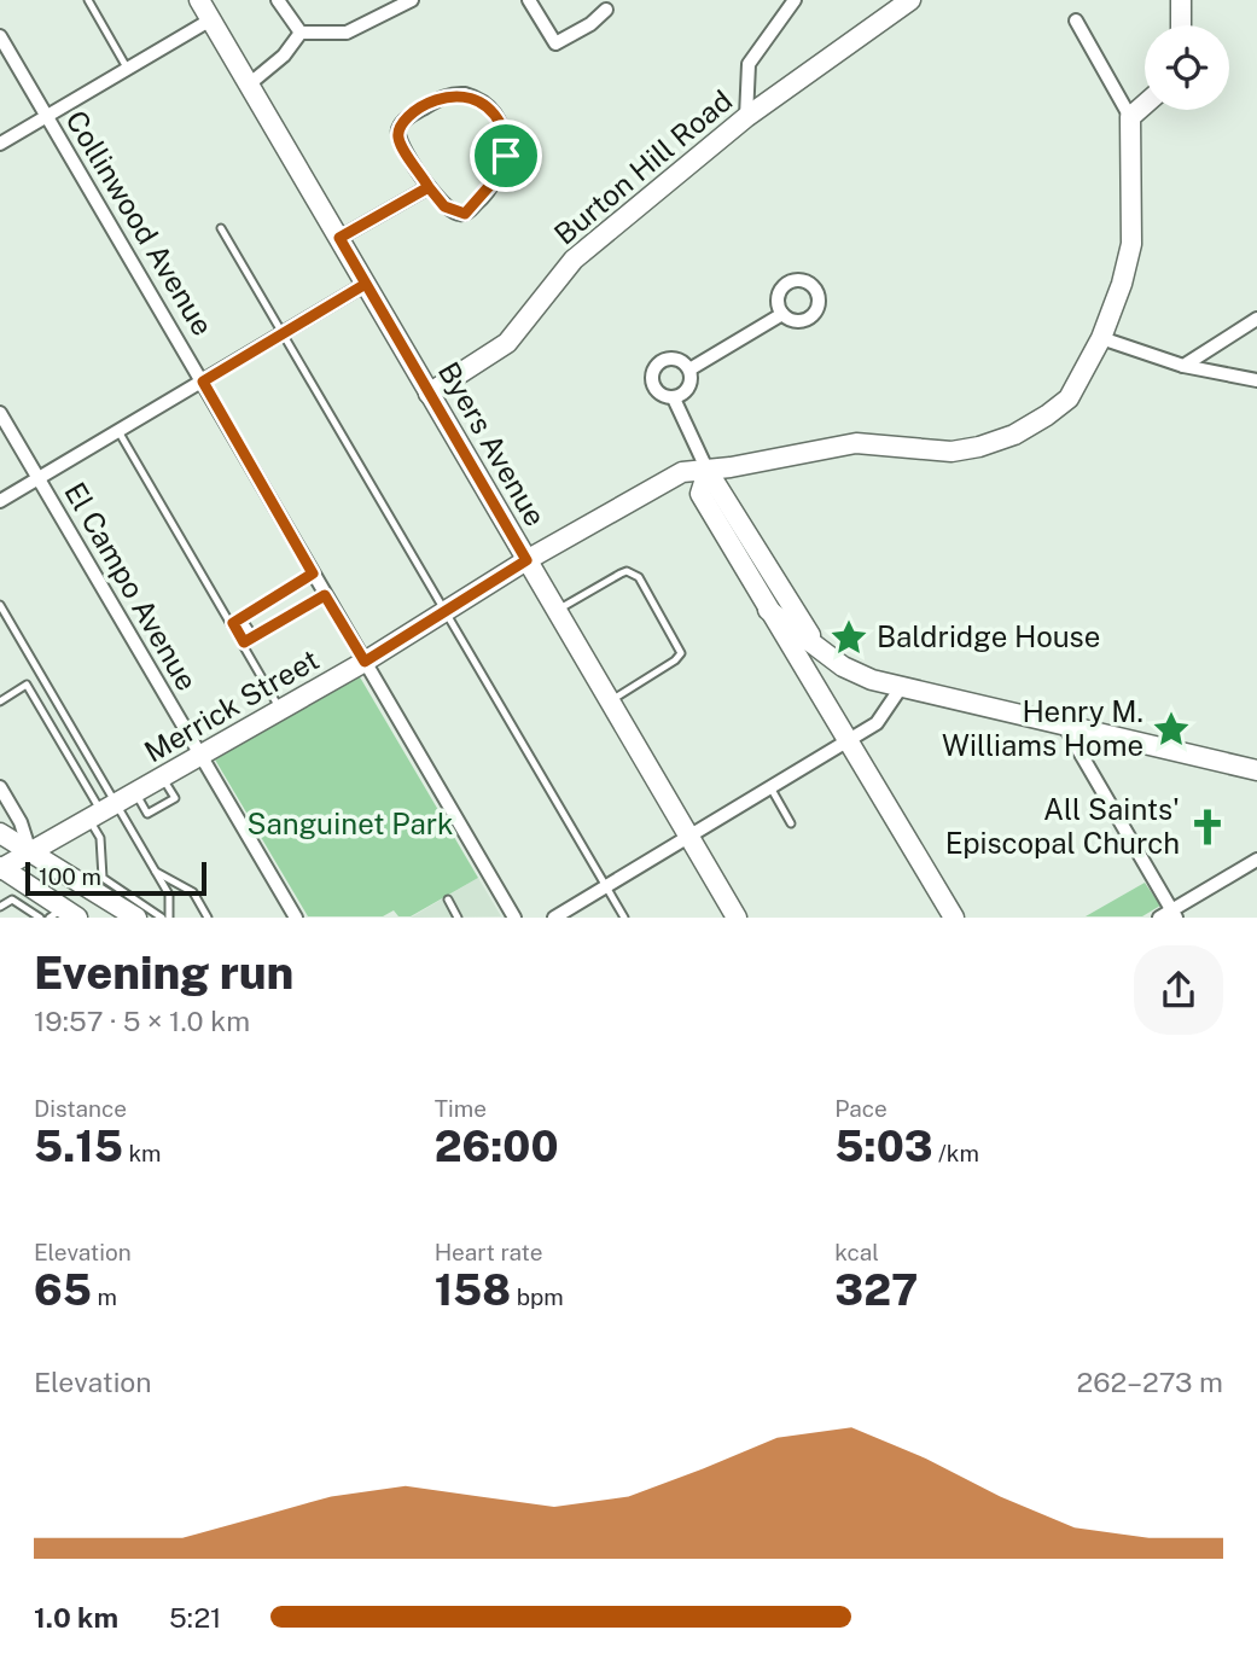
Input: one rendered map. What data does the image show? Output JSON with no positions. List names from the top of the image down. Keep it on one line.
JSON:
{"streets":{"street":["Burton Hill Road","Collinwood Avenue","Byers Avenue","El Campo Avenue","Merrick Street"]},"crossings":[["Burton Hill Road","Byers Avenue"],["Collinwood Avenue","Merrick Street"],["Byers Avenue","Merrick Street"],["El Campo Avenue","Merrick Street"]],"parks":["Sanguinet Park"],"places":{"place":["Baldridge House","Henry M. Williams Home"],"church":["All Saints' Episcopal Church"]},"scale_bar":"100 m","page":{"scale":"100 m","heading":["Evening run","19:57 · 5 × 1.0 km"],"stats":[["Distance","5.15 km"],["Time","26:00"],["Pace","5:03 /km"],["Elevation","65 m"],["Heart rate","158 bpm"],["kcal","327"]],"chart":["Elevation","262–273 m"],"list":[{"name":"1.0 km","note":"5:21"}]}}
